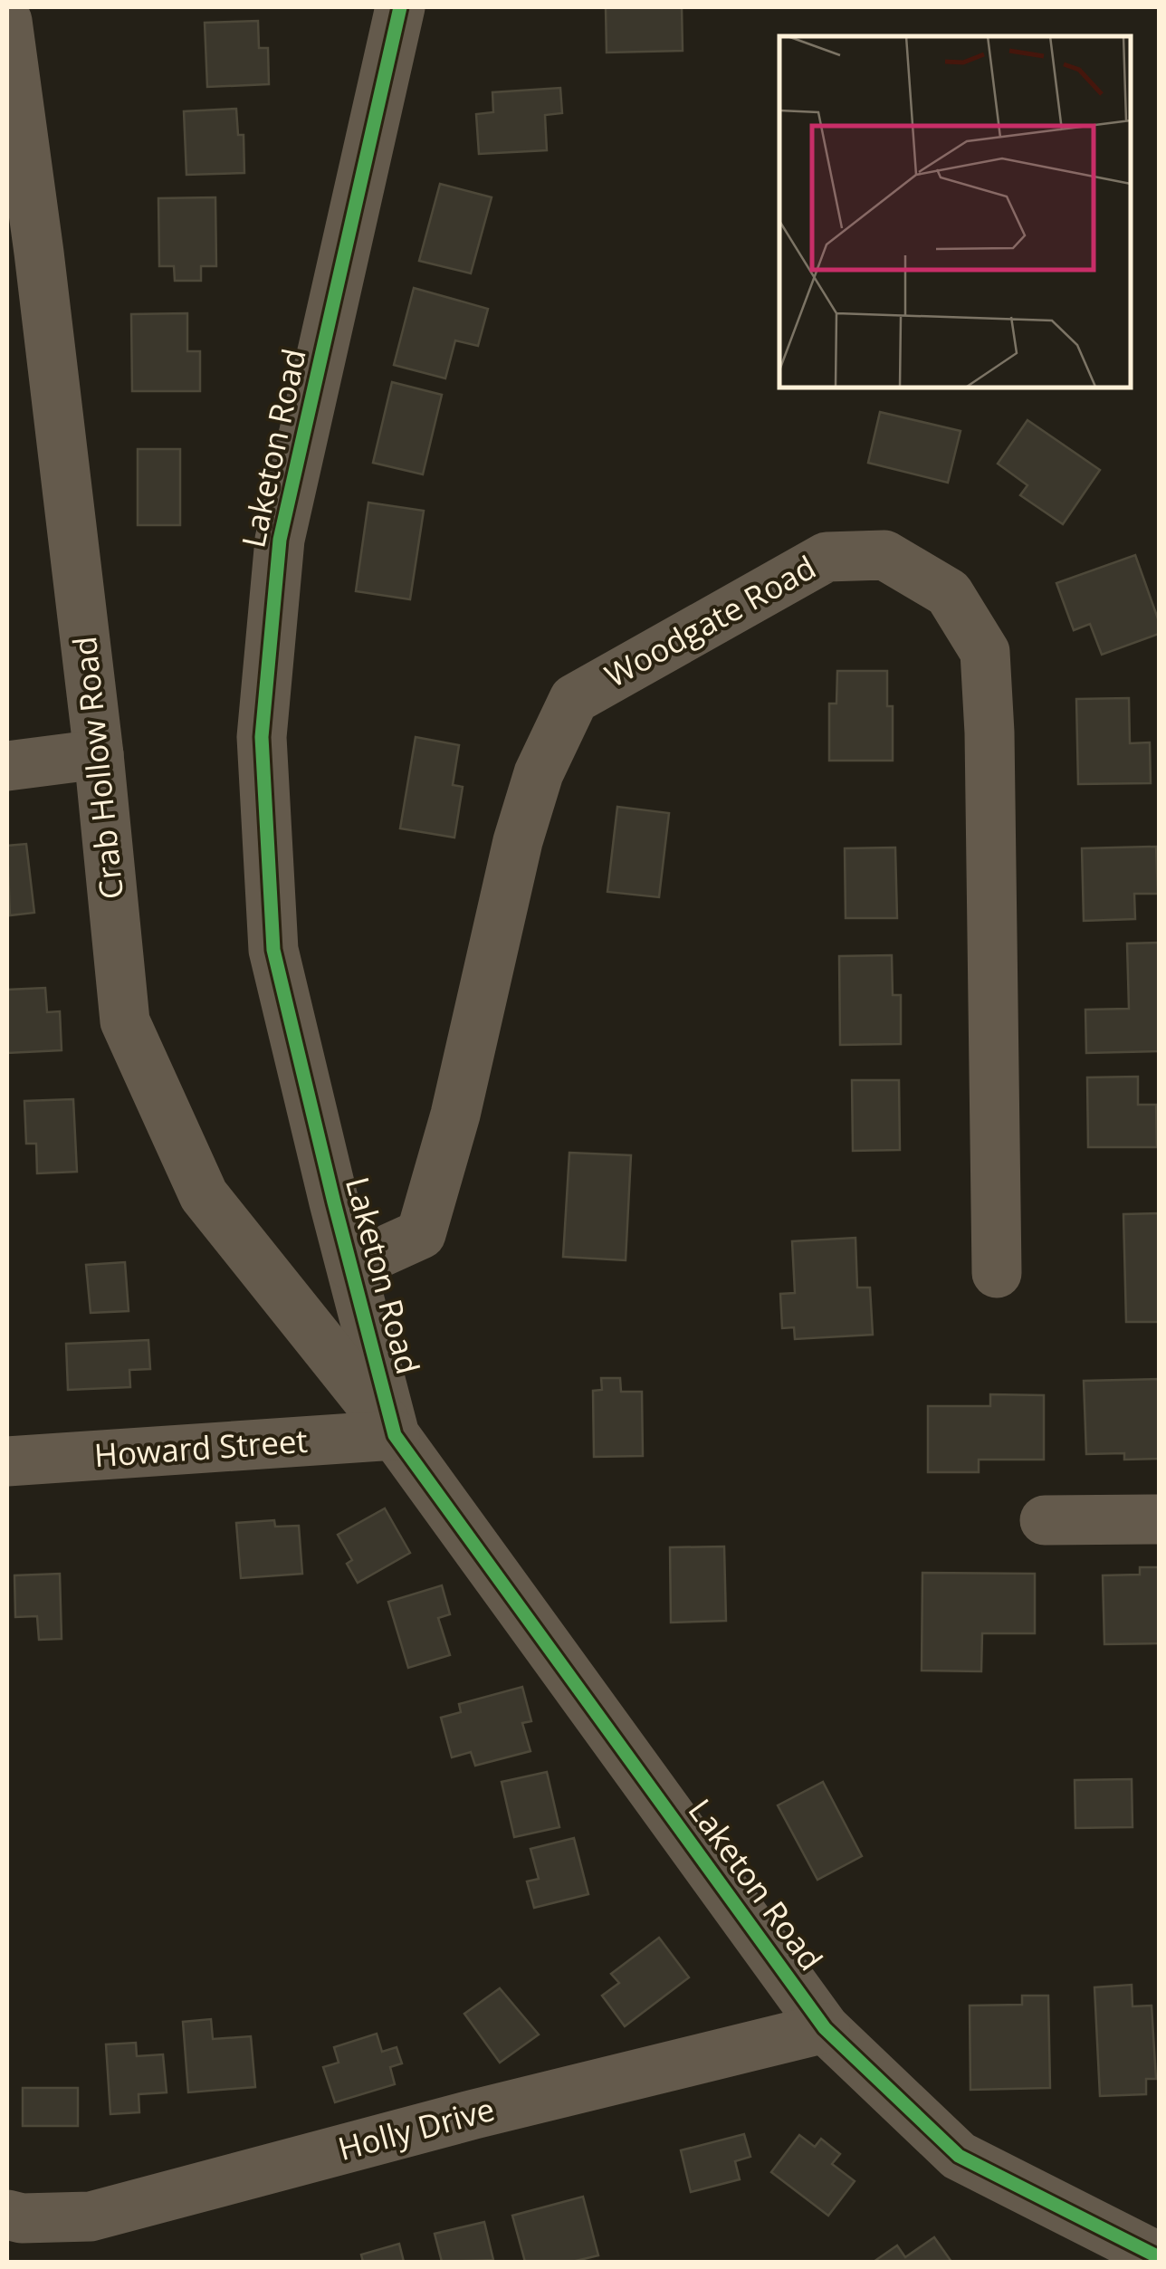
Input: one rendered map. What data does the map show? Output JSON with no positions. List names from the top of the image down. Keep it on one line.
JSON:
{"streets":{"street":["Laketon Road","Woodgate Road","Crab Hollow Road","Howard Street","Holly Drive"]},"crossings":[["Laketon Road","Woodgate Road"],["Laketon Road","Crab Hollow Road"],["Laketon Road","Howard Street"],["Laketon Road","Holly Drive"],["Crab Hollow Road","Howard Street"]]}
